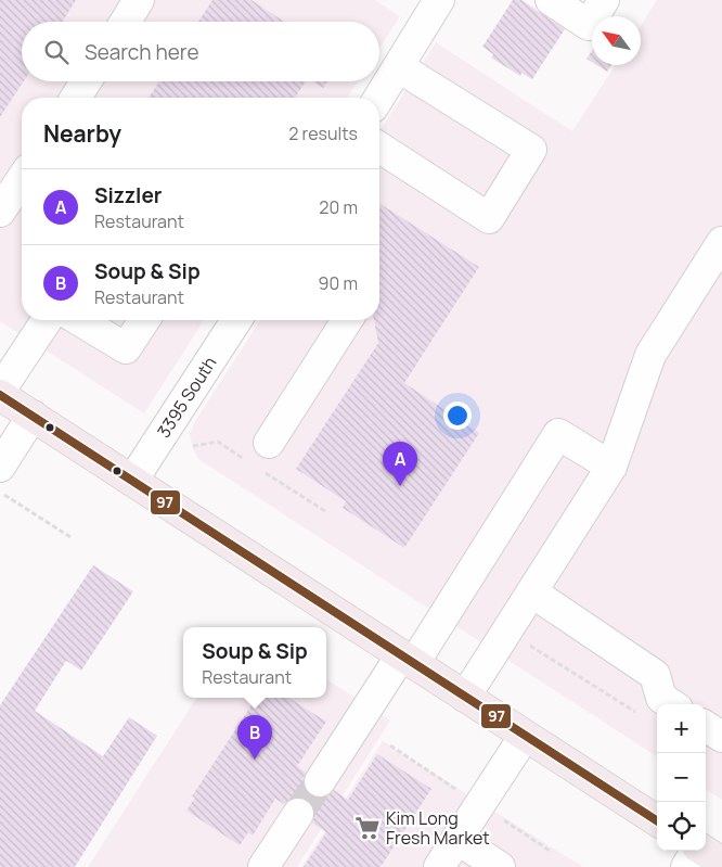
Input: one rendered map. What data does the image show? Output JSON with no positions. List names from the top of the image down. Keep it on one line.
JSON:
{"streets":{"street":["3395 South"]},"places":{"supermarket":["Kim Long Fresh Market"]},"lines":["transit line 97"],"north":"top left","page":{"search":"Search here","heading":["Nearby","2 results"],"list":[{"mark":"A","name":"Sizzler","note":"Restaurant","value":"20 m"},{"mark":"B","name":"Soup & Sip","note":"Restaurant","value":"90 m"}],"pins":["A","B"],"popup":["Soup & Sip","Restaurant"],"map_buttons":["+","−"]}}
